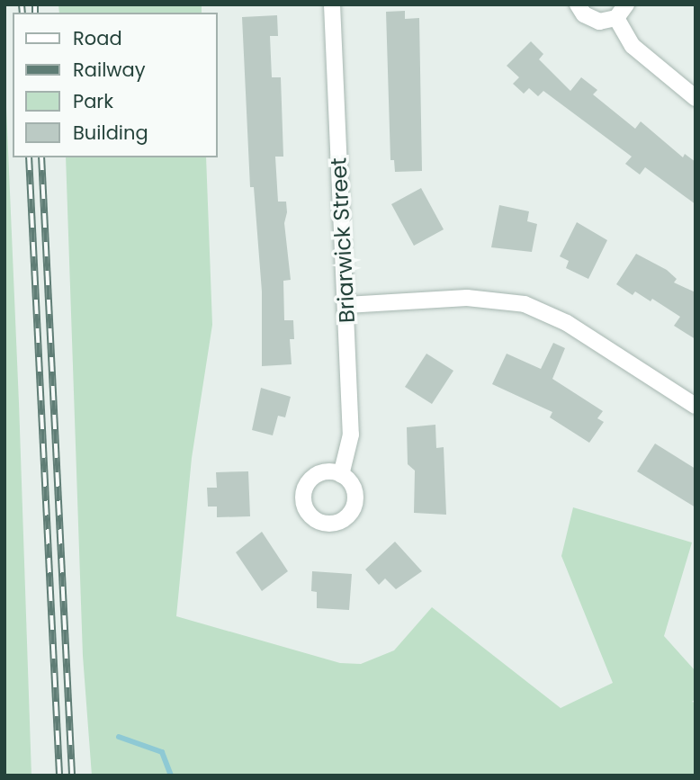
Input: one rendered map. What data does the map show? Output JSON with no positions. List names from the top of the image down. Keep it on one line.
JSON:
{"streets":{"street":["Briarwick Street"]},"legend":["Road","Railway","Park","Building"]}
